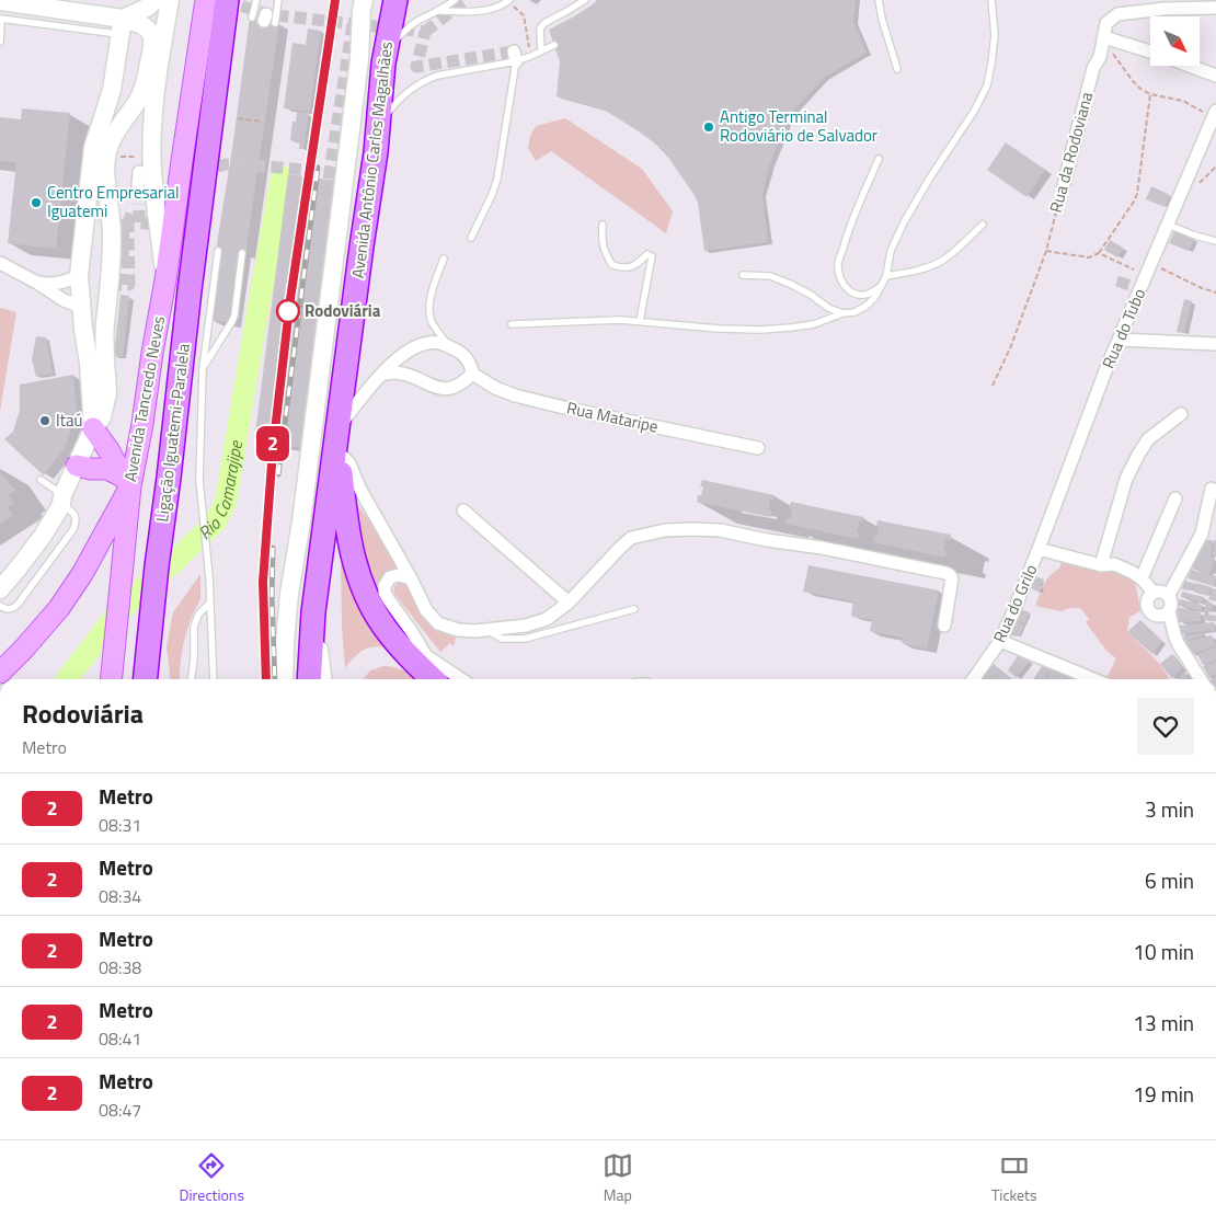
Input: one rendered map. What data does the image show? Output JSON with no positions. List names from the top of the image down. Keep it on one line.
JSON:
{"streets":{"highway":["Avenida Antônio Carlos Magalhães","Ligação Iguatemi-Paralela"],"main road":["Avenida Tancredo Neves"],"street":["Rua da Rodoviana","Rua do Tubo","Rua Mataripe","Rua do Grilo"]},"crossings":[["Rua do Tubo","Rua do Grilo"]],"water":["Rio Camarajipe"],"places":["Antigo Terminal Rodoviário de Salvador","Centro Empresarial Iguatemi","Rodoviária","Itaú"],"lines":["metro line 2"],"north":"bottom right","page":{"on_map":"2","heading":["Rodoviária","Metro"],"list":[{"mark":"2","name":"Metro","note":"08:31","value":"3 min"},{"mark":"2","name":"Metro","note":"08:34","value":"6 min"},{"mark":"2","name":"Metro","note":"08:38","value":"10 min"},{"mark":"2","name":"Metro","note":"08:41","value":"13 min"},{"mark":"2","name":"Metro","note":"08:47","value":"19 min"}],"tabs":["Directions","Map","Tickets"]}}
